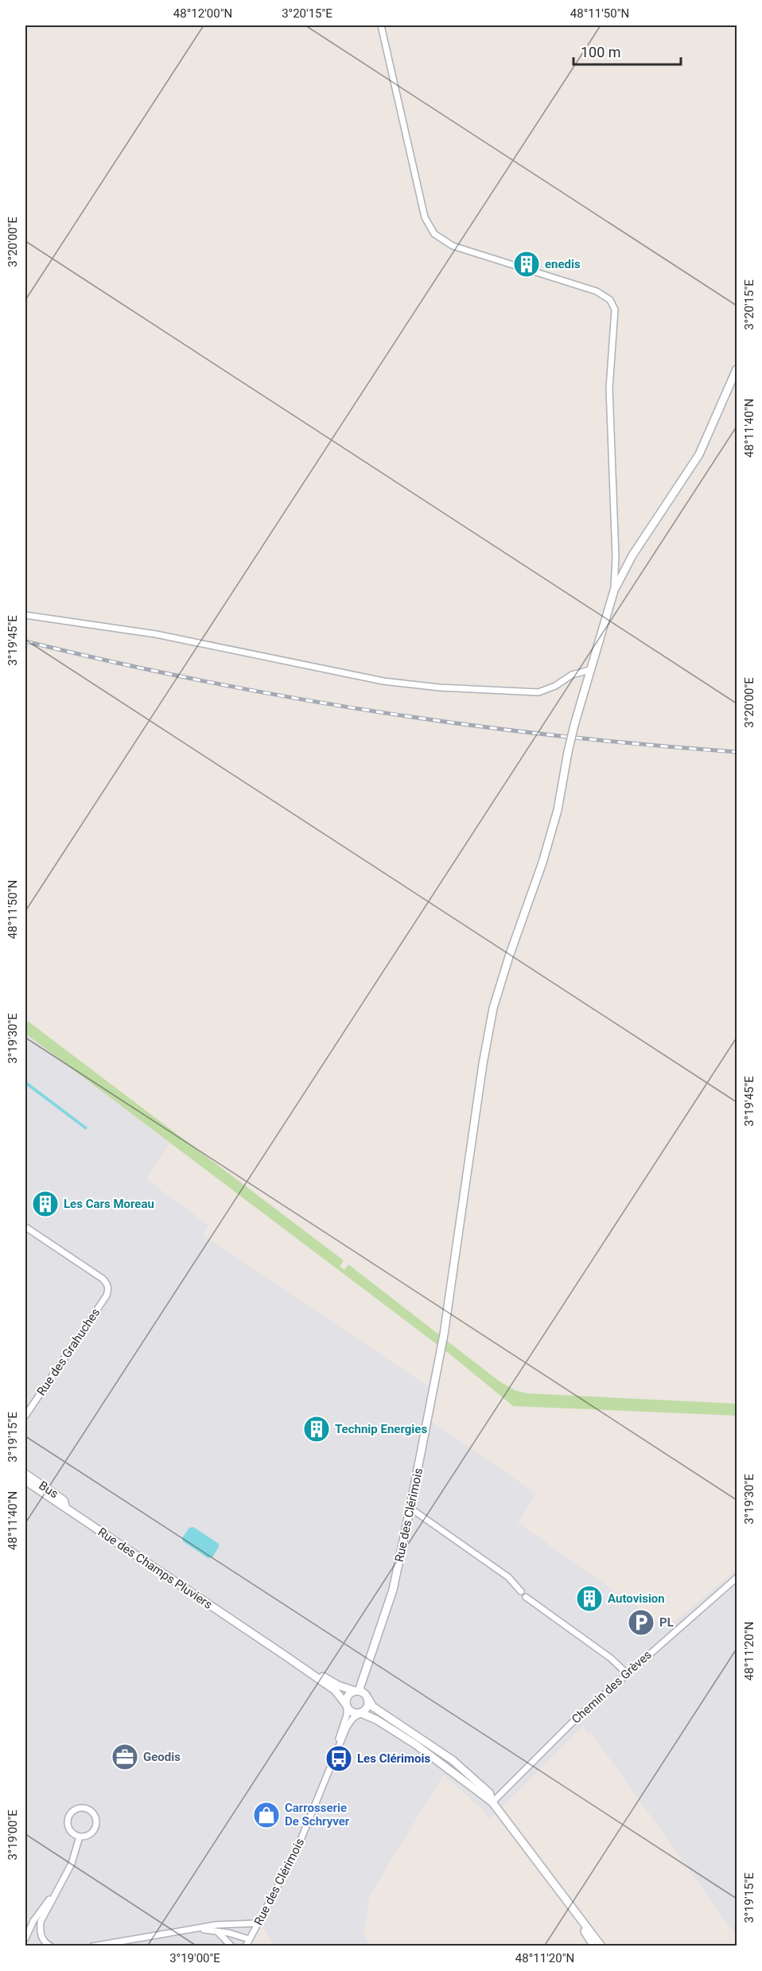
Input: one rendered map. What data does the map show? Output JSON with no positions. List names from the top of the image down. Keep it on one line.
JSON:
{"streets":{"street":["Rue des Grahuches","Bus","Rue des Clérimois","Rue des Champs Pluviers","Chemin des Grèves"]},"crossings":[["Bus","Rue des Champs Pluviers"],["Rue des Clérimois","Rue des Champs Pluviers"]],"places":{"building":["enedis","Les Cars Moreau","Technip Energies","Autovision"],"parking":["PL"],"office":["Geodis"],"bus stop":["Les Clérimois"],"shop":["Carrosserie De Schryver"]},"scale_bar":"100 m","coordinates":["48°12'00\"N","3°20'15\"E","48°11'50\"N","3°20'00\"E","48°11'40\"N","3°19'45\"E","3°19'30\"E","3°19'15\"E","48°11'20\"N","3°19'00\"E"]}
